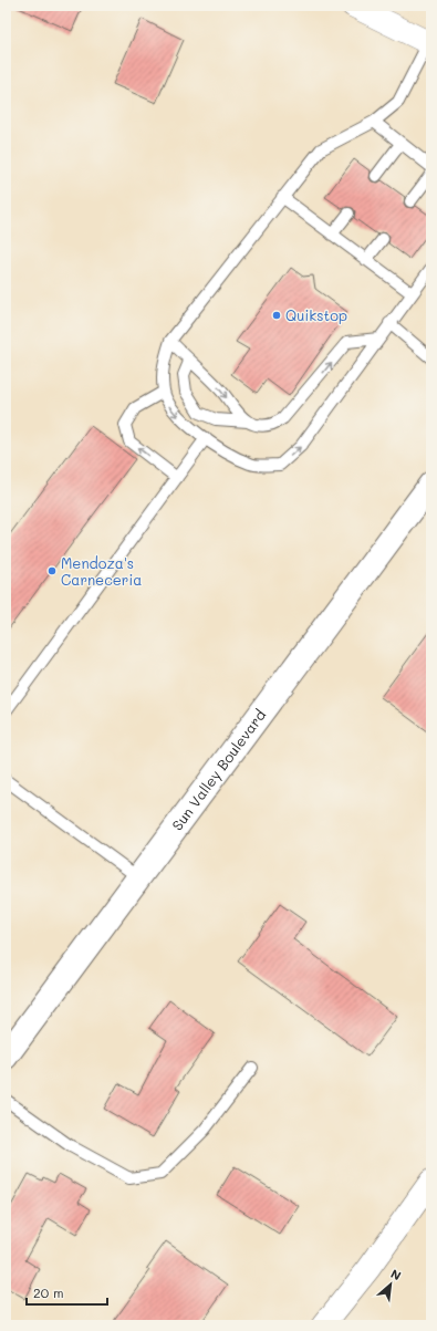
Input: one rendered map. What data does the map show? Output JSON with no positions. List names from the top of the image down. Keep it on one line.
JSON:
{"streets":{"main road":["Sun Valley Boulevard"]},"places":["Quikstop","Mendoza's Carneceria"],"scale_bar":"20 m","north":"top right"}
